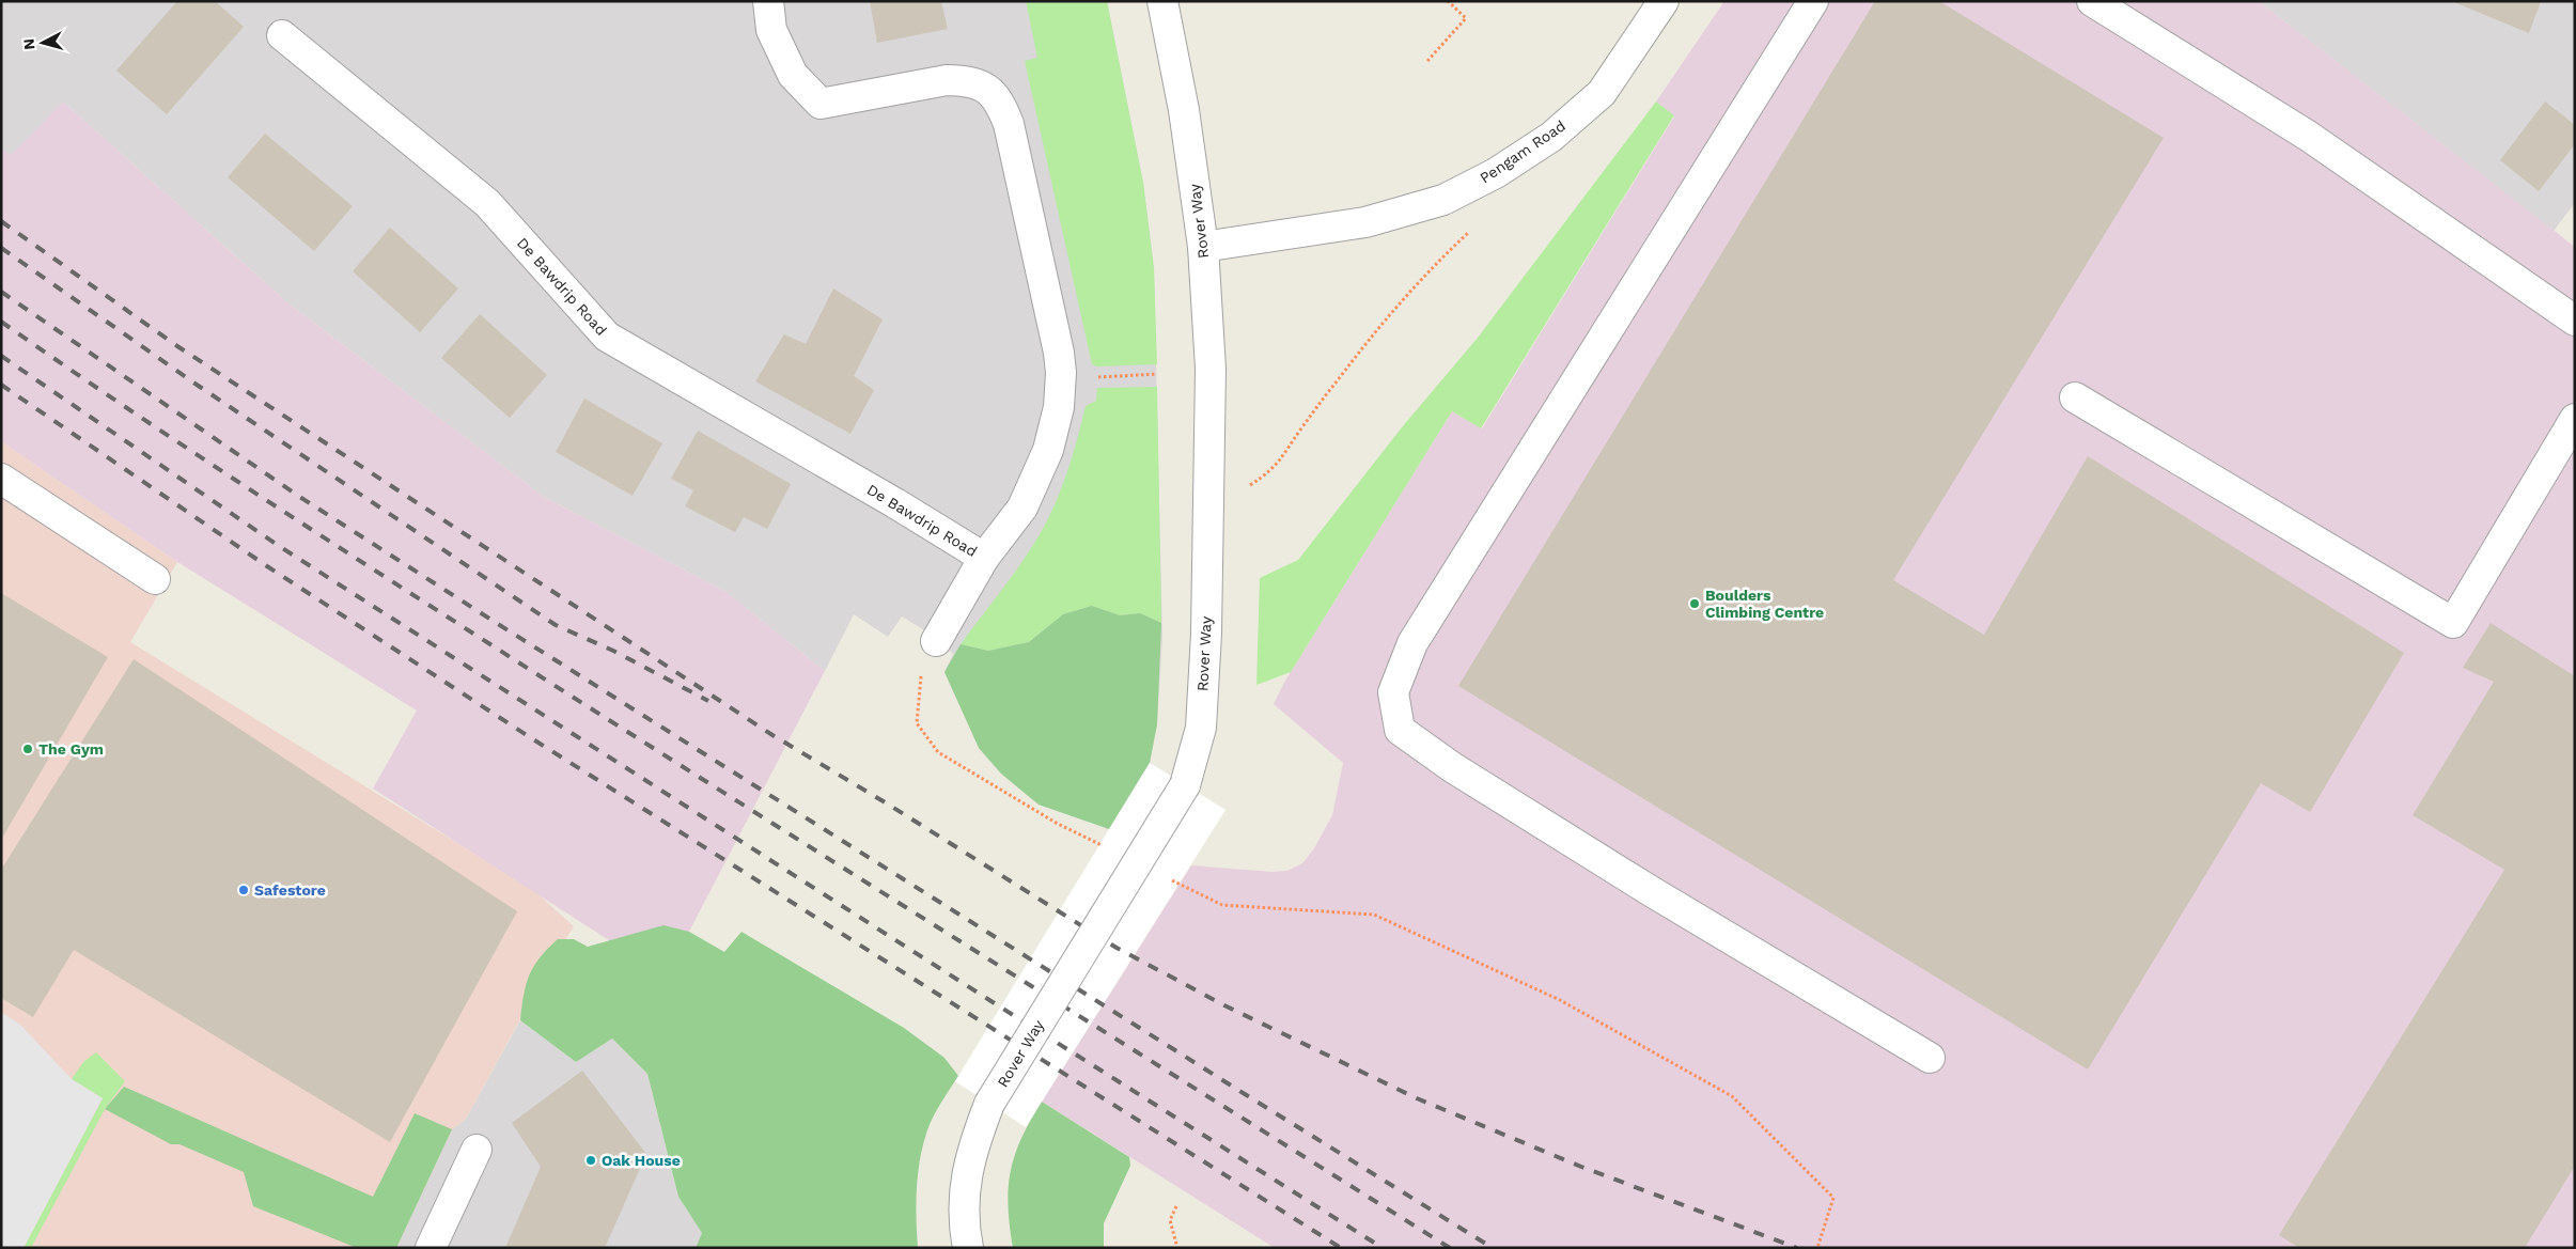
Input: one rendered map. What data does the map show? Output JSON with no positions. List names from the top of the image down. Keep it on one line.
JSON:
{"streets":{"street":["Pengam Road","Rover Way","De Bawdrip Road"]},"crossings":[["Pengam Road","Rover Way"]],"places":["Boulders Climbing Centre","The Gym","Safestore","Oak House"],"north":"left"}
